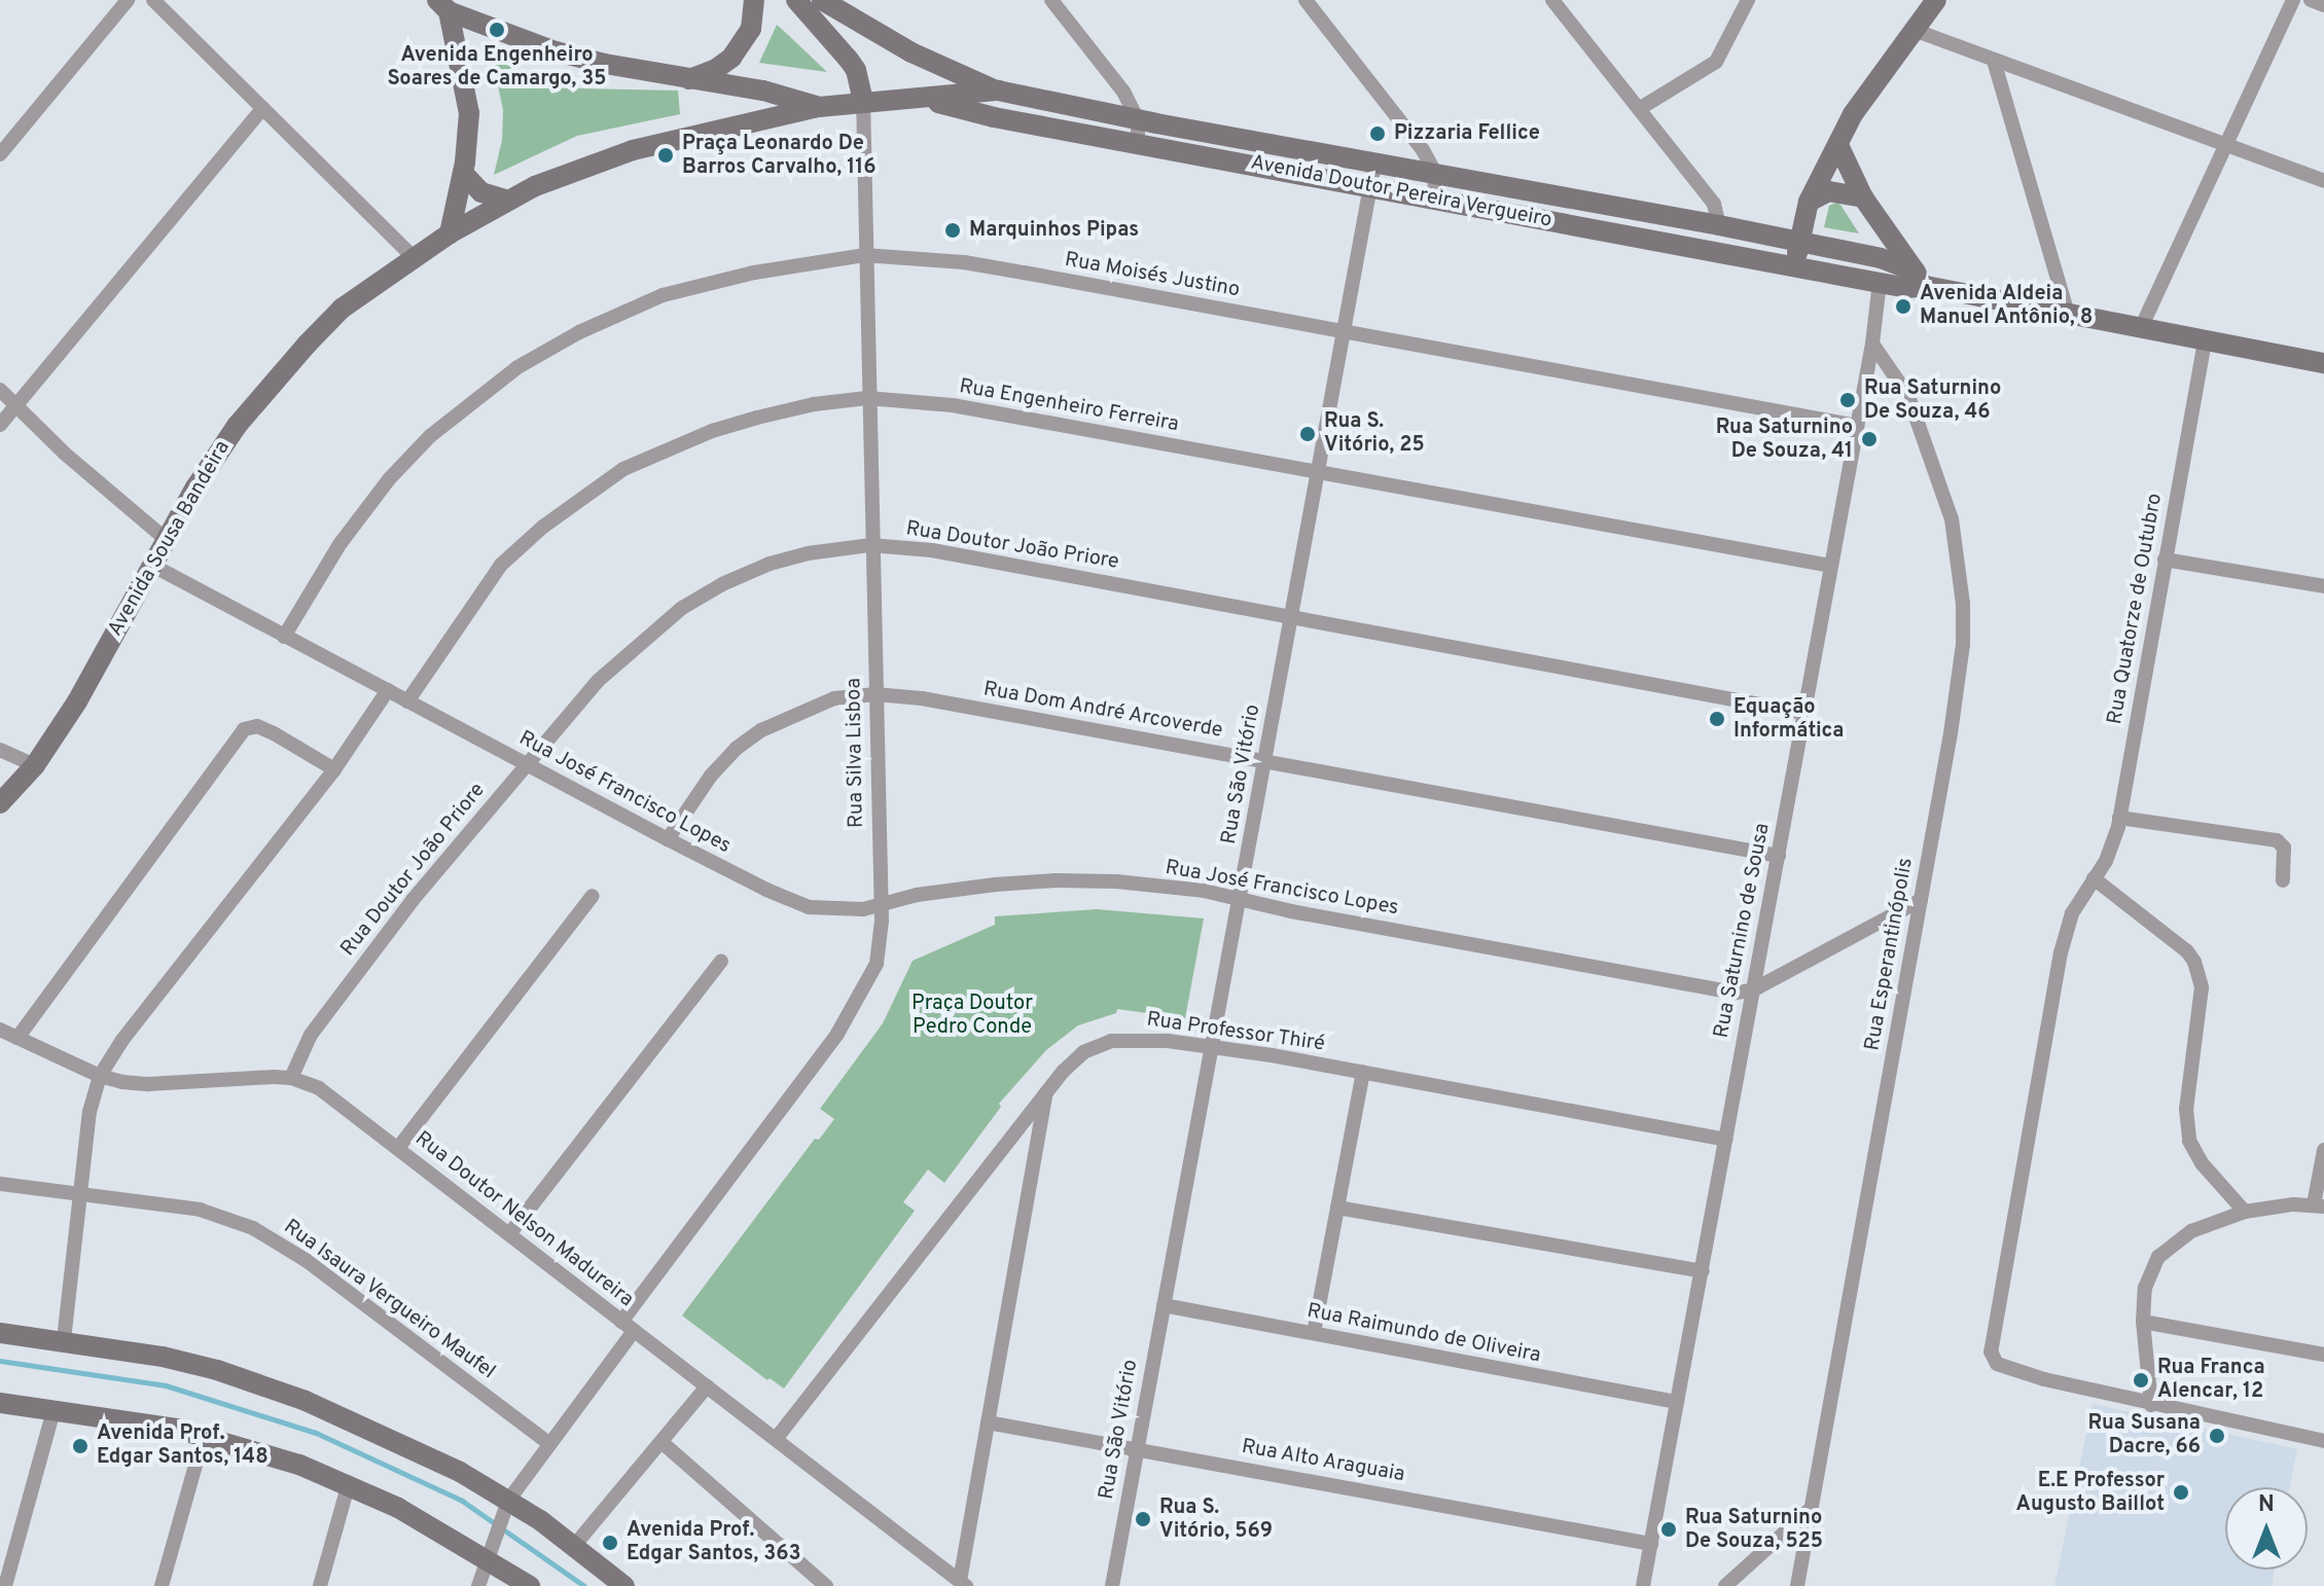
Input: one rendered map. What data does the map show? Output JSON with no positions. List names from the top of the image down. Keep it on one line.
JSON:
{"streets":{"street":["Avenida Doutor Pereira Vergueiro","Rua Moisés Justino","Rua Engenheiro Ferreira","Avenida Sousa Bandeira","Rua Doutor João Priore","Rua Quatorze de Outubro","Rua Dom André Arcoverde","Rua Silva Lisboa","Rua São Vitório","Rua José Francisco Lopes","Rua Saturnino de Sousa","Rua Esperantinópolis","Rua Professor Thiré","Rua Doutor Nelson Madureira","Rua Isaura Vergueiro Maufel","Rua Raimundo de Oliveira","Rua Alto Araguaia"]},"crossings":[["Avenida Doutor Pereira Vergueiro","Avenida Sousa Bandeira"],["Avenida Doutor Pereira Vergueiro","Rua Silva Lisboa"],["Avenida Doutor Pereira Vergueiro","Rua São Vitório"],["Avenida Doutor Pereira Vergueiro","Rua Saturnino de Sousa"],["Rua Moisés Justino","Rua Silva Lisboa"],["Rua Moisés Justino","Rua São Vitório"],["Rua Moisés Justino","Rua José Francisco Lopes"],["Rua Moisés Justino","Rua Saturnino de Sousa"],["Rua Engenheiro Ferreira","Rua Silva Lisboa"],["Rua Engenheiro Ferreira","Rua São Vitório"],["Rua Engenheiro Ferreira","Rua José Francisco Lopes"],["Rua Engenheiro Ferreira","Rua Saturnino de Sousa"],["Avenida Sousa Bandeira","Rua Silva Lisboa"],["Avenida Sousa Bandeira","Rua José Francisco Lopes"],["Rua Doutor João Priore","Rua Silva Lisboa"],["Rua Doutor João Priore","Rua São Vitório"],["Rua Doutor João Priore","Rua José Francisco Lopes"],["Rua Doutor João Priore","Rua Saturnino de Sousa"],["Rua Doutor João Priore","Rua Doutor Nelson Madureira"],["Rua Dom André Arcoverde","Rua Silva Lisboa"],["Rua Dom André Arcoverde","Rua São Vitório"],["Rua Dom André Arcoverde","Rua José Francisco Lopes"],["Rua Dom André Arcoverde","Rua Saturnino de Sousa"],["Rua Silva Lisboa","Rua José Francisco Lopes"],["Rua Silva Lisboa","Rua Doutor Nelson Madureira"],["Rua Silva Lisboa","Rua Isaura Vergueiro Maufel"],["Rua São Vitório","Rua José Francisco Lopes"],["Rua São Vitório","Rua Professor Thiré"],["Rua São Vitório","Rua Raimundo de Oliveira"],["Rua São Vitório","Rua Alto Araguaia"],["Rua José Francisco Lopes","Rua Saturnino de Sousa"],["Rua José Francisco Lopes","Rua Esperantinópolis"],["Rua Saturnino de Sousa","Rua Esperantinópolis"],["Rua Saturnino de Sousa","Rua Professor Thiré"],["Rua Saturnino de Sousa","Rua Raimundo de Oliveira"],["Rua Saturnino de Sousa","Rua Alto Araguaia"],["Rua Professor Thiré","Rua Doutor Nelson Madureira"]],"parks":["Praça Doutor Pedro Conde"],"places":["Avenida Engenheiro Soares de Camargo, 35","Pizzaria Fellice","Praça Leonardo De Barros Carvalho, 116","Marquinhos Pipas","Avenida Aldeia Manuel Antônio, 8","Rua Saturnino De Souza, 46","Rua S. Vitório, 25","Rua Saturnino De Souza, 41","Equação Informática","Rua Franca Alencar, 12","Rua Susana Dacre, 66","Avenida Prof. Edgar Santos, 148","E.E Professor Augusto Baillot","Rua S. Vitório, 569","Rua Saturnino De Souza, 525","Avenida Prof. Edgar Santos, 363"],"north":"top"}
